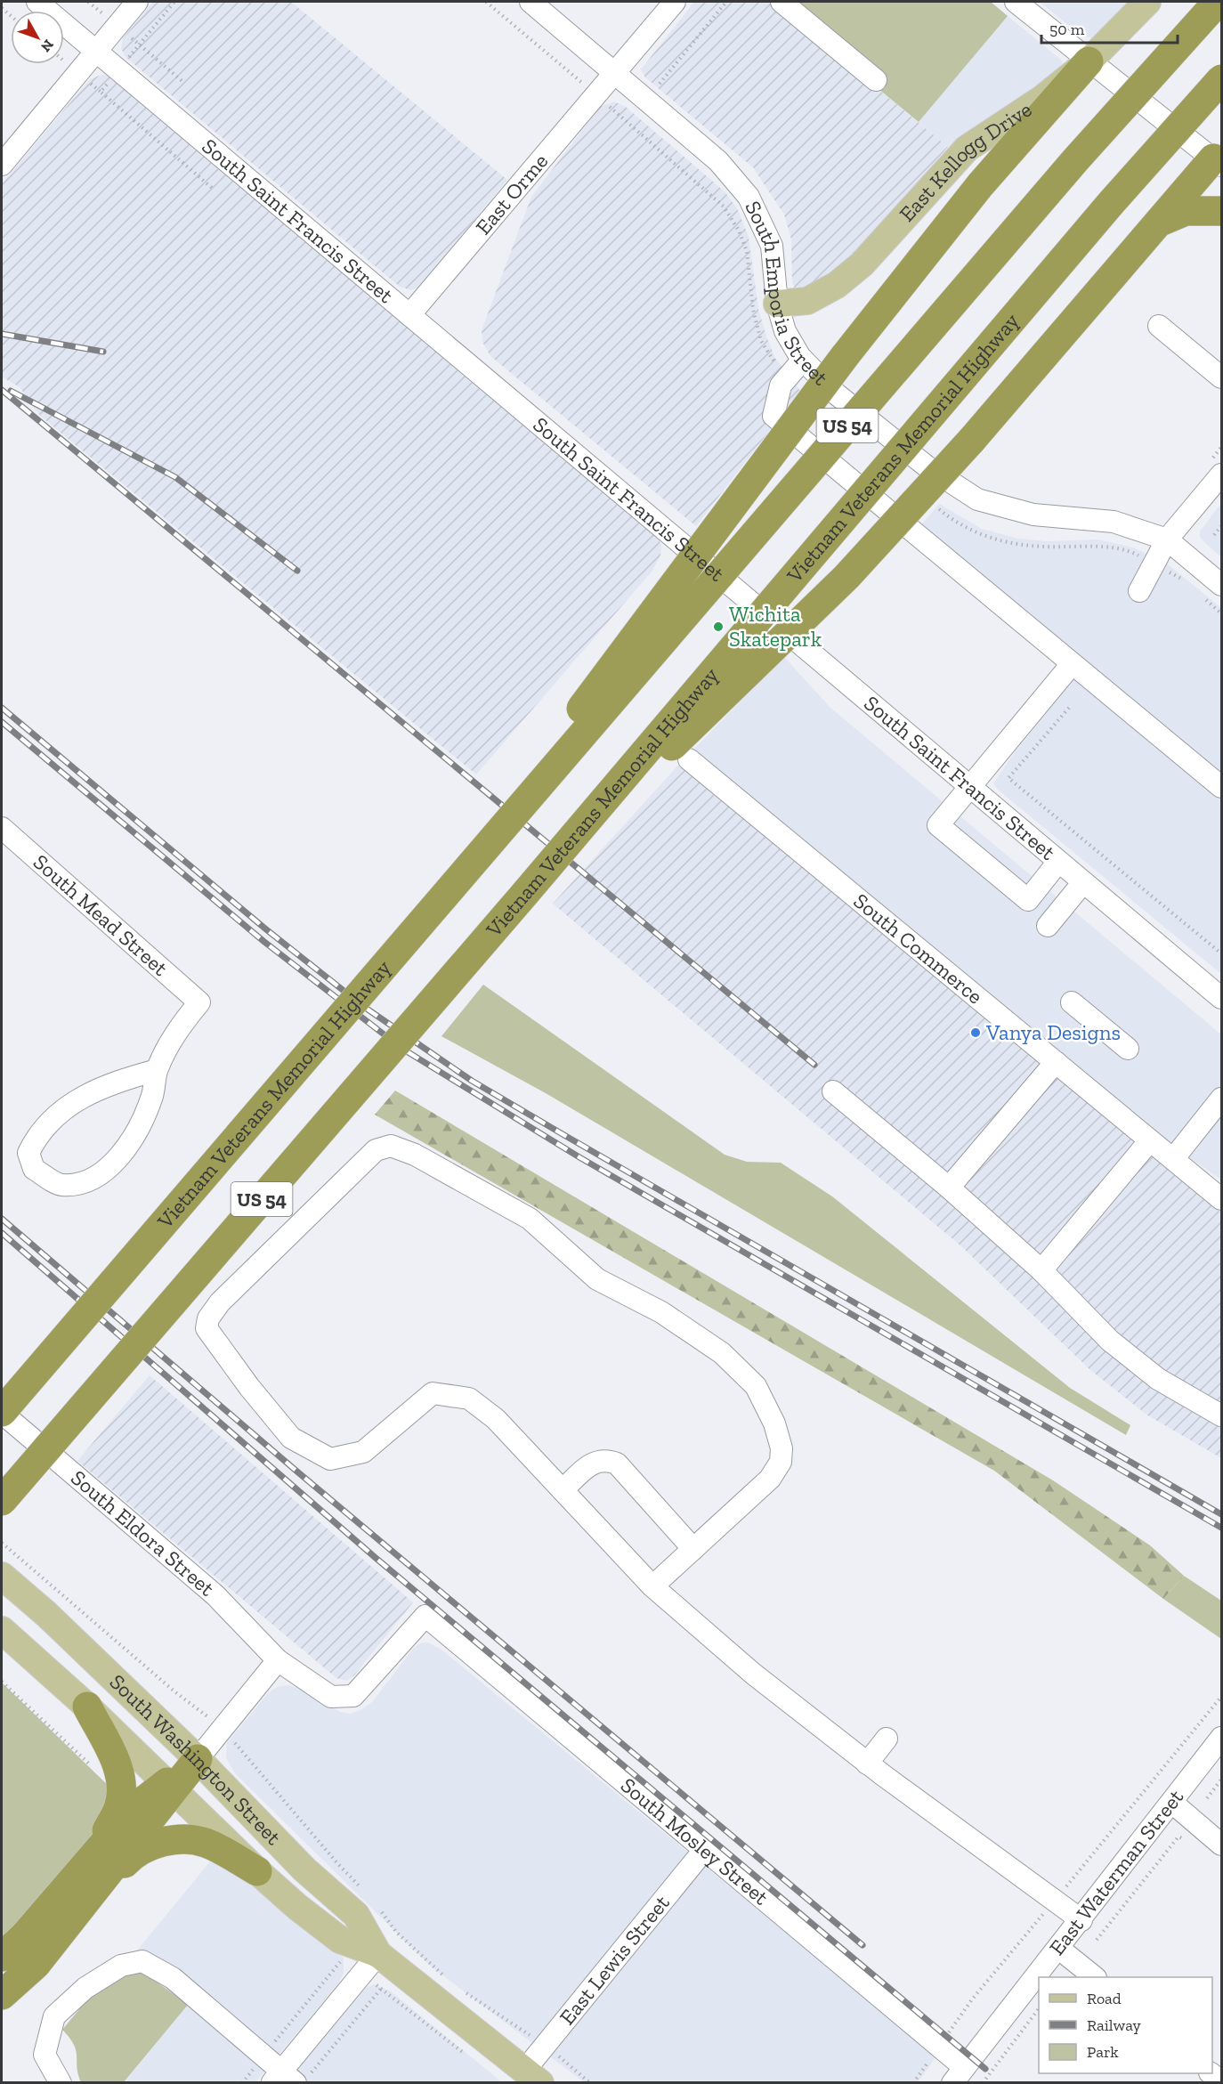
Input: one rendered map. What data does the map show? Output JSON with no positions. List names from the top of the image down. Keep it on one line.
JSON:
{"streets":{"highway":["US 54","Vietnam Veterans Memorial Highway"],"main road":["East Kellogg Drive","South Washington Street"],"street":["East Orme","South Saint Francis Street","South Emporia Street","South Mead Street","South Commerce","South Eldora Street","South Mosley Street","East Waterman Street","East Lewis Street"]},"crossings":[["East Kellogg Drive","South Emporia Street"],["East Orme","South Saint Francis Street"],["East Orme","South Emporia Street"],["Vietnam Veterans Memorial Highway","South Eldora Street"],["South Eldora Street","South Mosley Street"],["South Washington Street","East Lewis Street"],["South Mosley Street","East Waterman Street"],["South Mosley Street","East Lewis Street"]],"places":["Wichita Skatepark","Vanya Designs"],"legend":["Road","Railway","Park"],"scale_bar":"50 m","north":"bottom right"}
